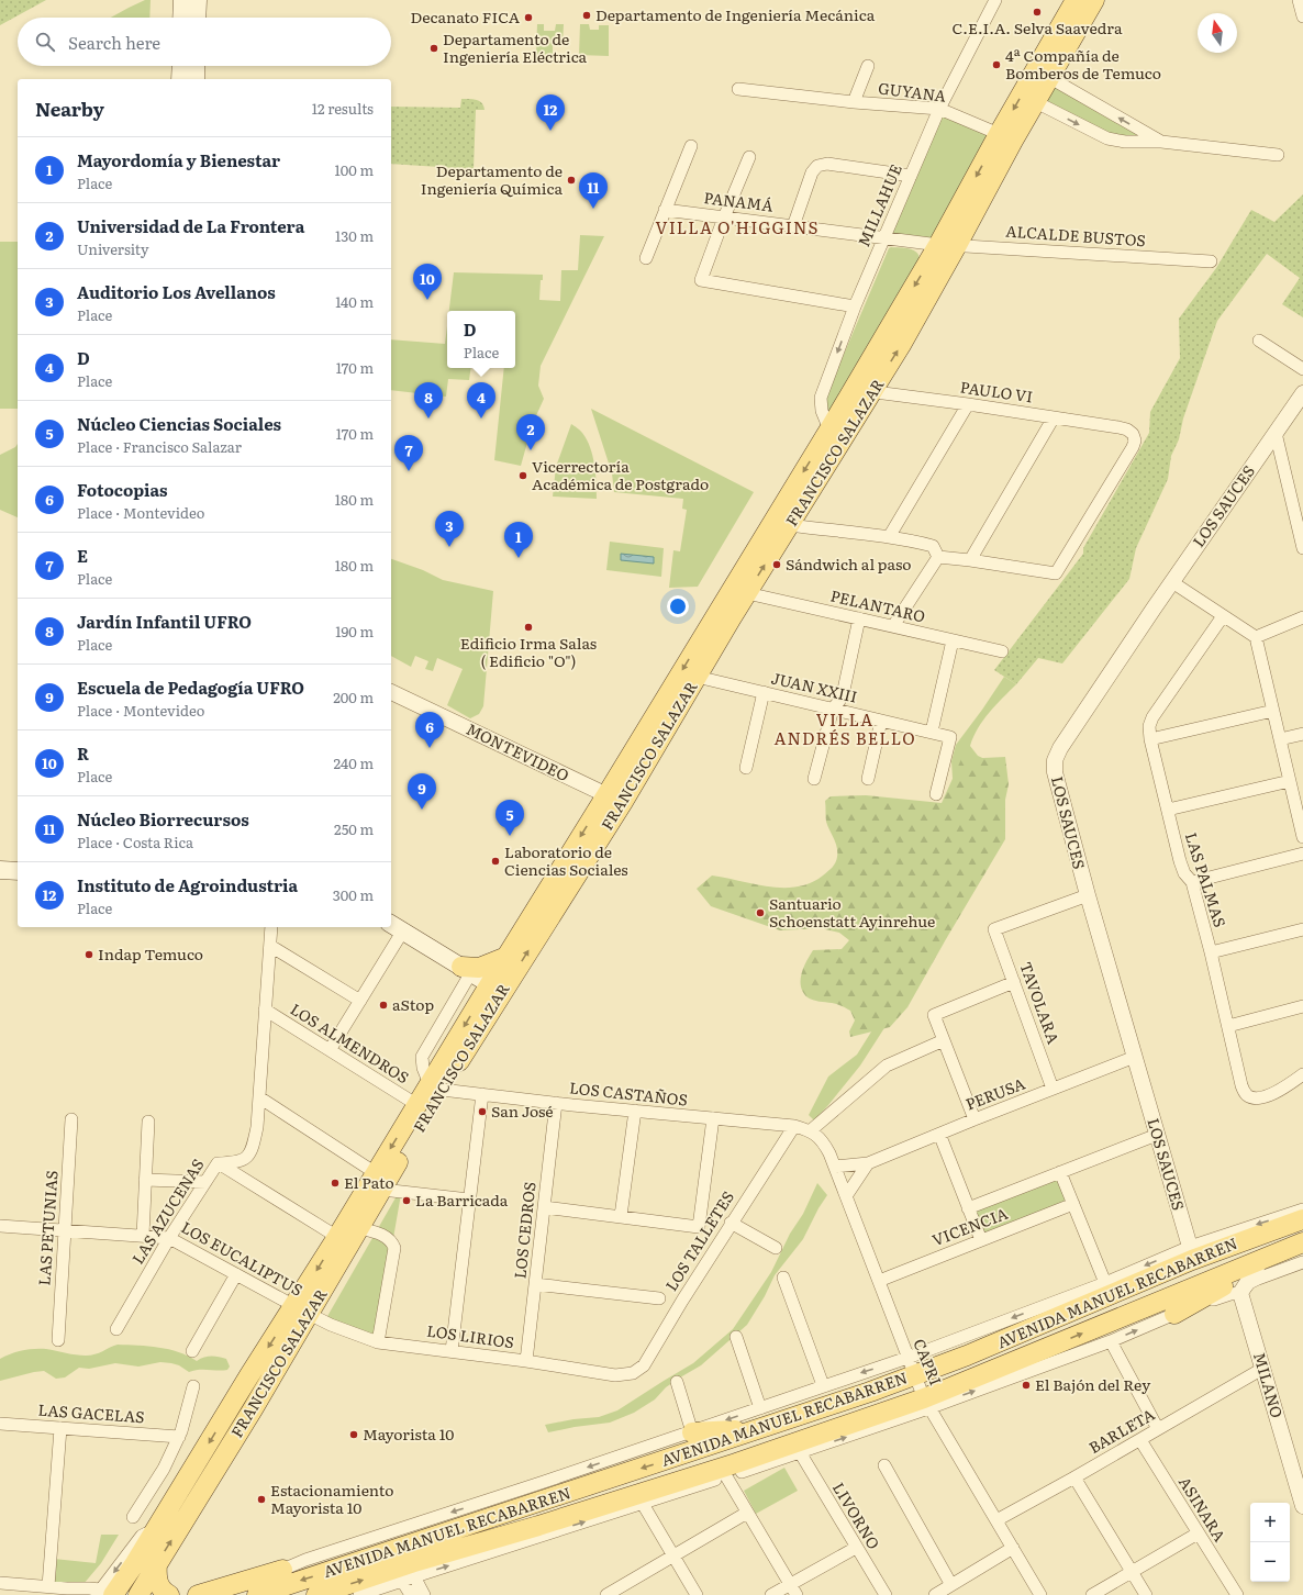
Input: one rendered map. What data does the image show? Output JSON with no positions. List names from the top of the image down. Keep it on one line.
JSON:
{"streets":{"main road":["FRANCISCO SALAZAR","AVENIDA MANUEL RECABARREN"],"street":["GUYANA","PANAMÁ","MILLAHUE","ALCALDE BUSTOS","PAULO VI","LOS SAUCES","PELANTARO","JUAN XXIII","MONTEVIDEO","LAS PALMAS","TAVOLARA","LOS ALMENDROS","LOS CASTAÑOS","PERUSA","LAS AZUCENAS","VICENCIA","LAS PETUNIAS","LOS CEDROS","LOS TALLETES","LOS EUCALIPTUS","LOS LIRIOS","CAPRI","MILANO","LAS GACELAS","BARLETA","ASINARA","LIVORNO"]},"crossings":[["GUYANA","MILLAHUE"],["GUYANA","FRANCISCO SALAZAR"],["PANAMÁ","MILLAHUE"],["PANAMÁ","ALCALDE BUSTOS"],["PANAMÁ","FRANCISCO SALAZAR"],["MILLAHUE","FRANCISCO SALAZAR"],["ALCALDE BUSTOS","FRANCISCO SALAZAR"],["PAULO VI","FRANCISCO SALAZAR"],["FRANCISCO SALAZAR","PELANTARO"],["FRANCISCO SALAZAR","JUAN XXIII"],["FRANCISCO SALAZAR","MONTEVIDEO"],["FRANCISCO SALAZAR","LOS ALMENDROS"],["FRANCISCO SALAZAR","LOS CASTAÑOS"],["FRANCISCO SALAZAR","LOS EUCALIPTUS"],["FRANCISCO SALAZAR","LOS LIRIOS"],["LOS SAUCES","TAVOLARA"],["LOS SAUCES","PERUSA"],["LOS SAUCES","VICENCIA"],["LOS SAUCES","AVENIDA MANUEL RECABARREN"],["TAVOLARA","PERUSA"],["LOS ALMENDROS","LAS AZUCENAS"],["LOS CASTAÑOS","LOS CEDROS"],["LOS CASTAÑOS","LOS TALLETES"],["LOS CASTAÑOS","CAPRI"],["PERUSA","CAPRI"],["LAS AZUCENAS","LOS EUCALIPTUS"],["VICENCIA","CAPRI"],["LAS PETUNIAS","LOS EUCALIPTUS"],["LOS CEDROS","LOS LIRIOS"],["LOS TALLETES","LOS LIRIOS"],["LOS EUCALIPTUS","LOS LIRIOS"],["AVENIDA MANUEL RECABARREN","CAPRI"],["AVENIDA MANUEL RECABARREN","MILANO"],["AVENIDA MANUEL RECABARREN","LIVORNO"],["CAPRI","BARLETA"],["MILANO","BARLETA"],["BARLETA","ASINARA"]],"districts":["VILLA O'HIGGINS","VILLA ANDRÉS BELLO"],"places":["C.E.I.A. Selva Saavedra","Departamento de Ingeniería Mecánica","Decanato FICA","Departamento de Ingeniería Eléctrica","4ª Compañía de Bomberos de Temuco","Departamento de Ingeniería Química","Vicerrectoría Académica de Postgrado","Sándwich al paso","Edificio Irma Salas ( Edificio \"O\")","Laboratorio de Ciencias Sociales","Santuario Schoenstatt Ayinrehue","Indap Temuco","aStop","San José","El Pato","La Barricada","El Bajón del Rey","Mayorista 10","Estacionamiento Mayorista 10"],"north":"top","page":{"search":"Search here","heading":["Nearby","12 results"],"pins":["12","11","10","4","8","2","7","3","1","6","9","5"],"list":[{"mark":"1","name":"Mayordomía y Bienestar","note":"Place","value":"100 m"},{"mark":"2","name":"Universidad de La Frontera","note":"University","value":"130 m"},{"mark":"3","name":"Auditorio Los Avellanos","note":"Place","value":"140 m"},{"mark":"4","name":"D","note":"Place","value":"170 m"},{"mark":"5","name":"Núcleo Ciencias Sociales","note":"Place · Francisco Salazar","value":"170 m"},{"mark":"6","name":"Fotocopias","note":"Place · Montevideo","value":"180 m"},{"mark":"7","name":"E","note":"Place","value":"180 m"},{"mark":"8","name":"Jardín Infantil UFRO","note":"Place","value":"190 m"},{"mark":"9","name":"Escuela de Pedagogía UFRO","note":"Place · Montevideo","value":"200 m"},{"mark":"10","name":"R","note":"Place","value":"240 m"},{"mark":"11","name":"Núcleo Biorrecursos","note":"Place · Costa Rica","value":"250 m"},{"mark":"12","name":"Instituto de Agroindustria","note":"Place","value":"300 m"}],"popup":["D","Place"],"map_buttons":["+","−"]}}
